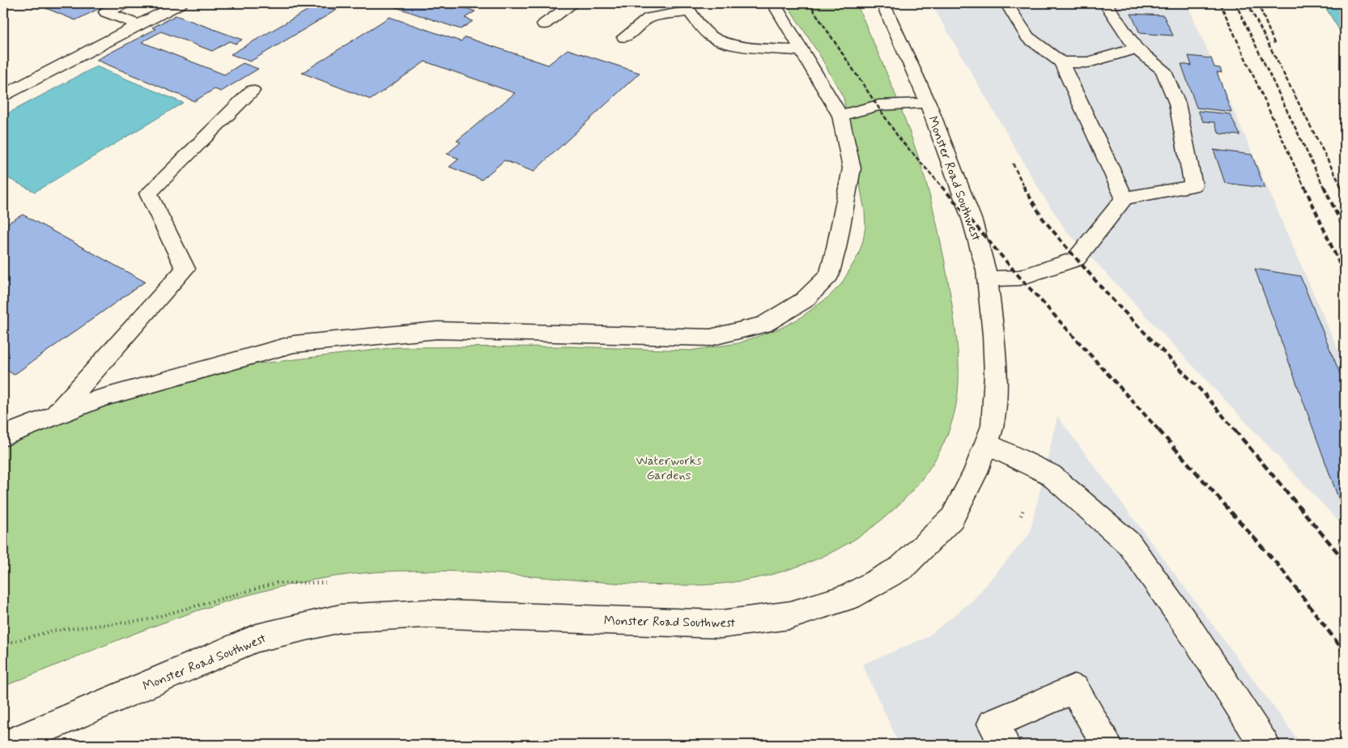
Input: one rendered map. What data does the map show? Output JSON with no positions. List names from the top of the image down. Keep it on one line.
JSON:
{"streets":{"street":["Monster Road Southwest"]},"parks":["Waterworks Gardens"]}
